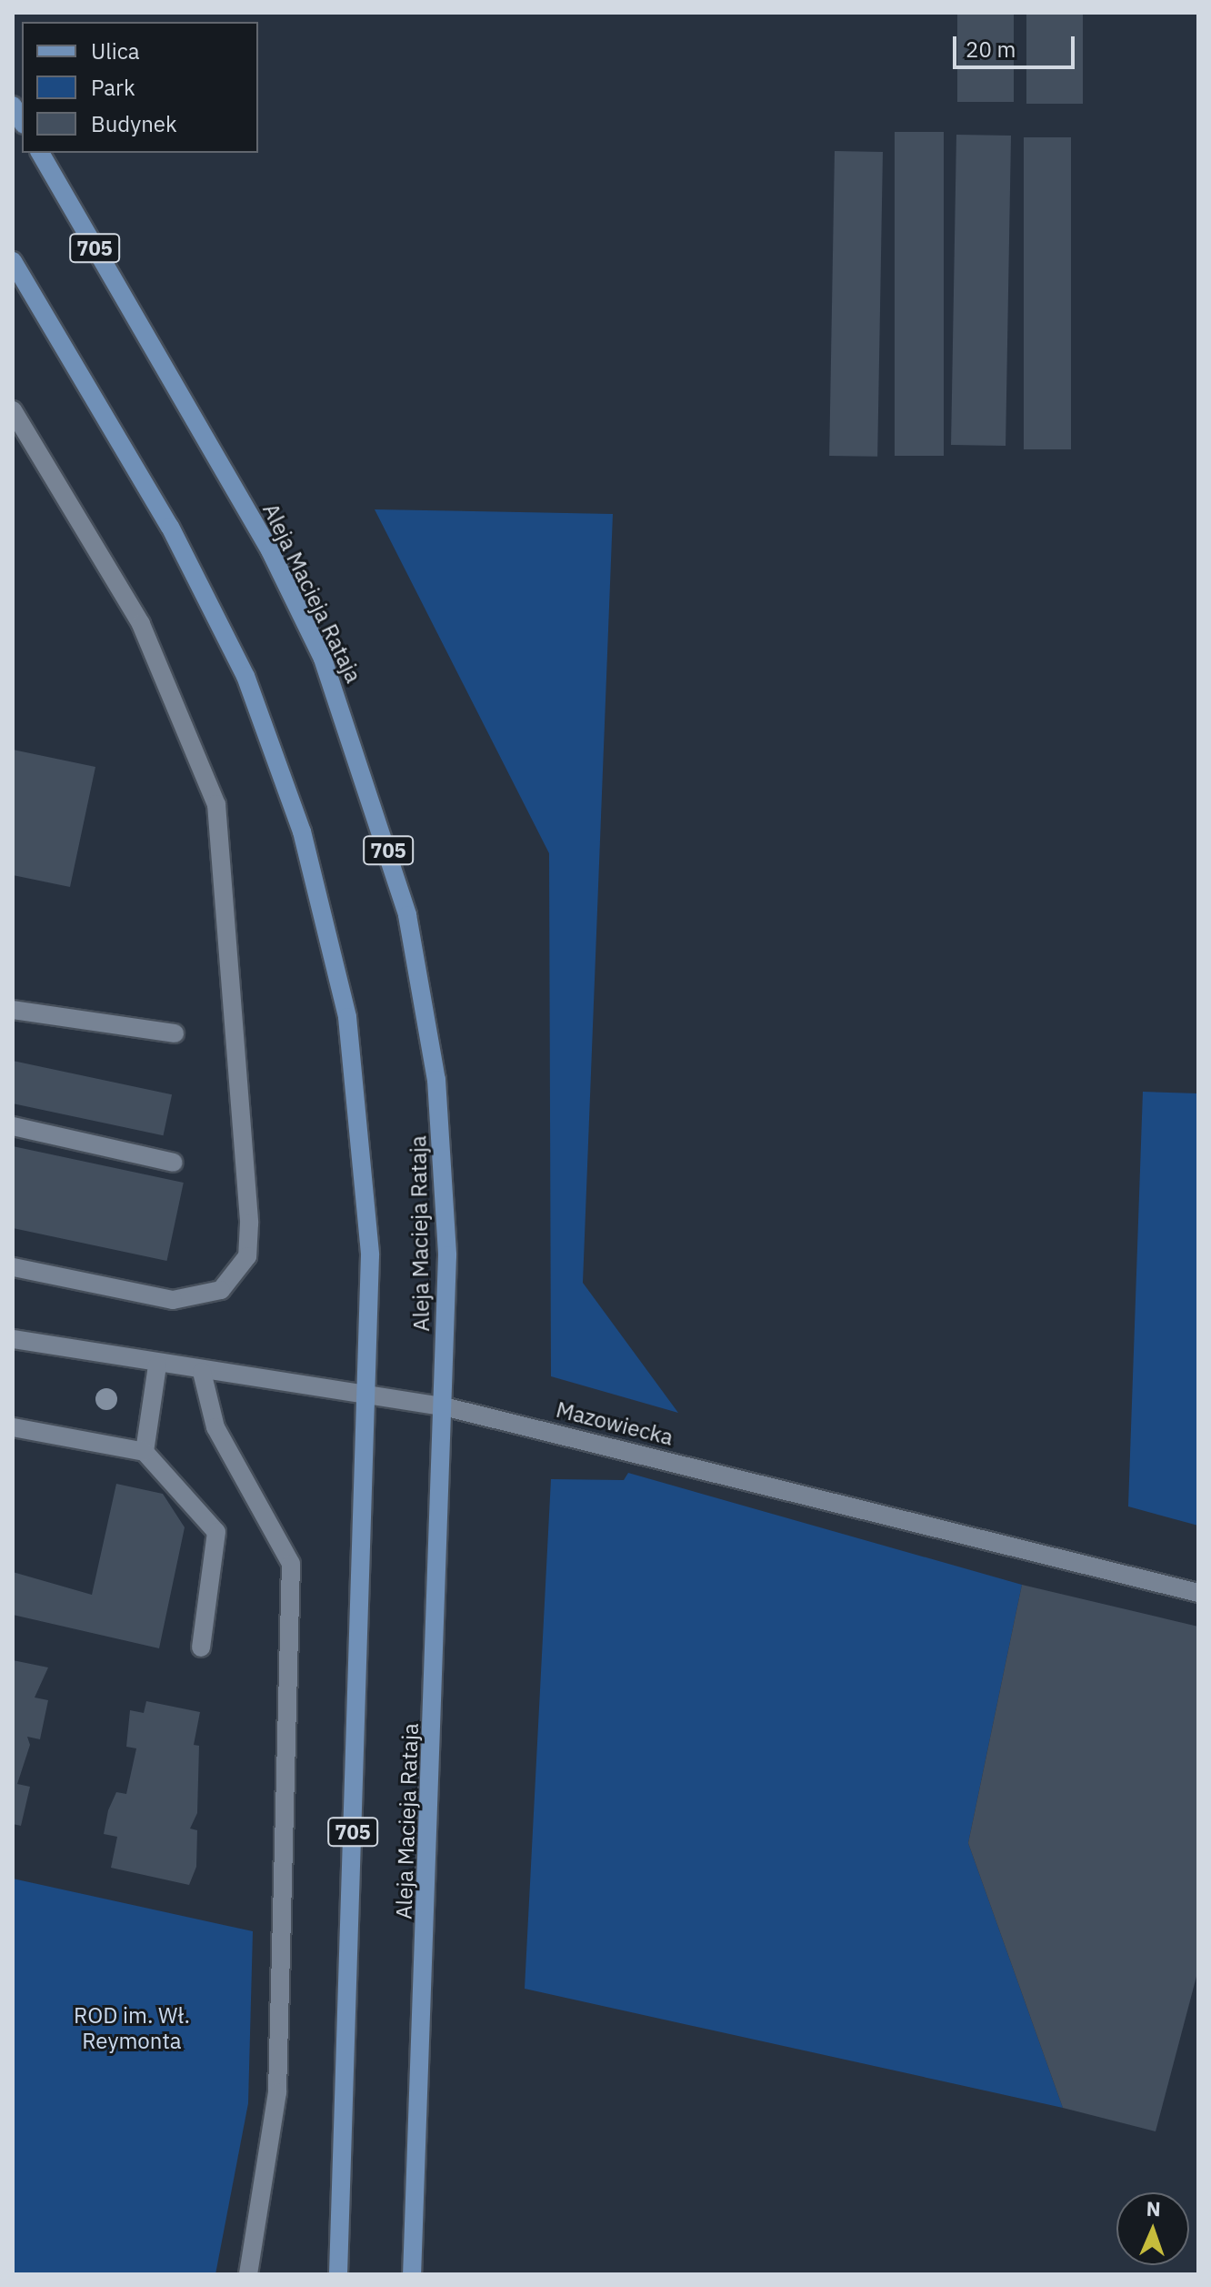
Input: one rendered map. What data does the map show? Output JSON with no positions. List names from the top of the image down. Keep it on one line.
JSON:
{"streets":{"main road":["705","Aleja Macieja Rataja"],"street":["Mazowiecka"]},"crossings":[["705","Mazowiecka"],["Aleja Macieja Rataja","Mazowiecka"]],"parks":["ROD im. Wł. Reymonta"],"legend":["Ulica","Park","Budynek"],"scale_bar":"20 m","north":"top"}
